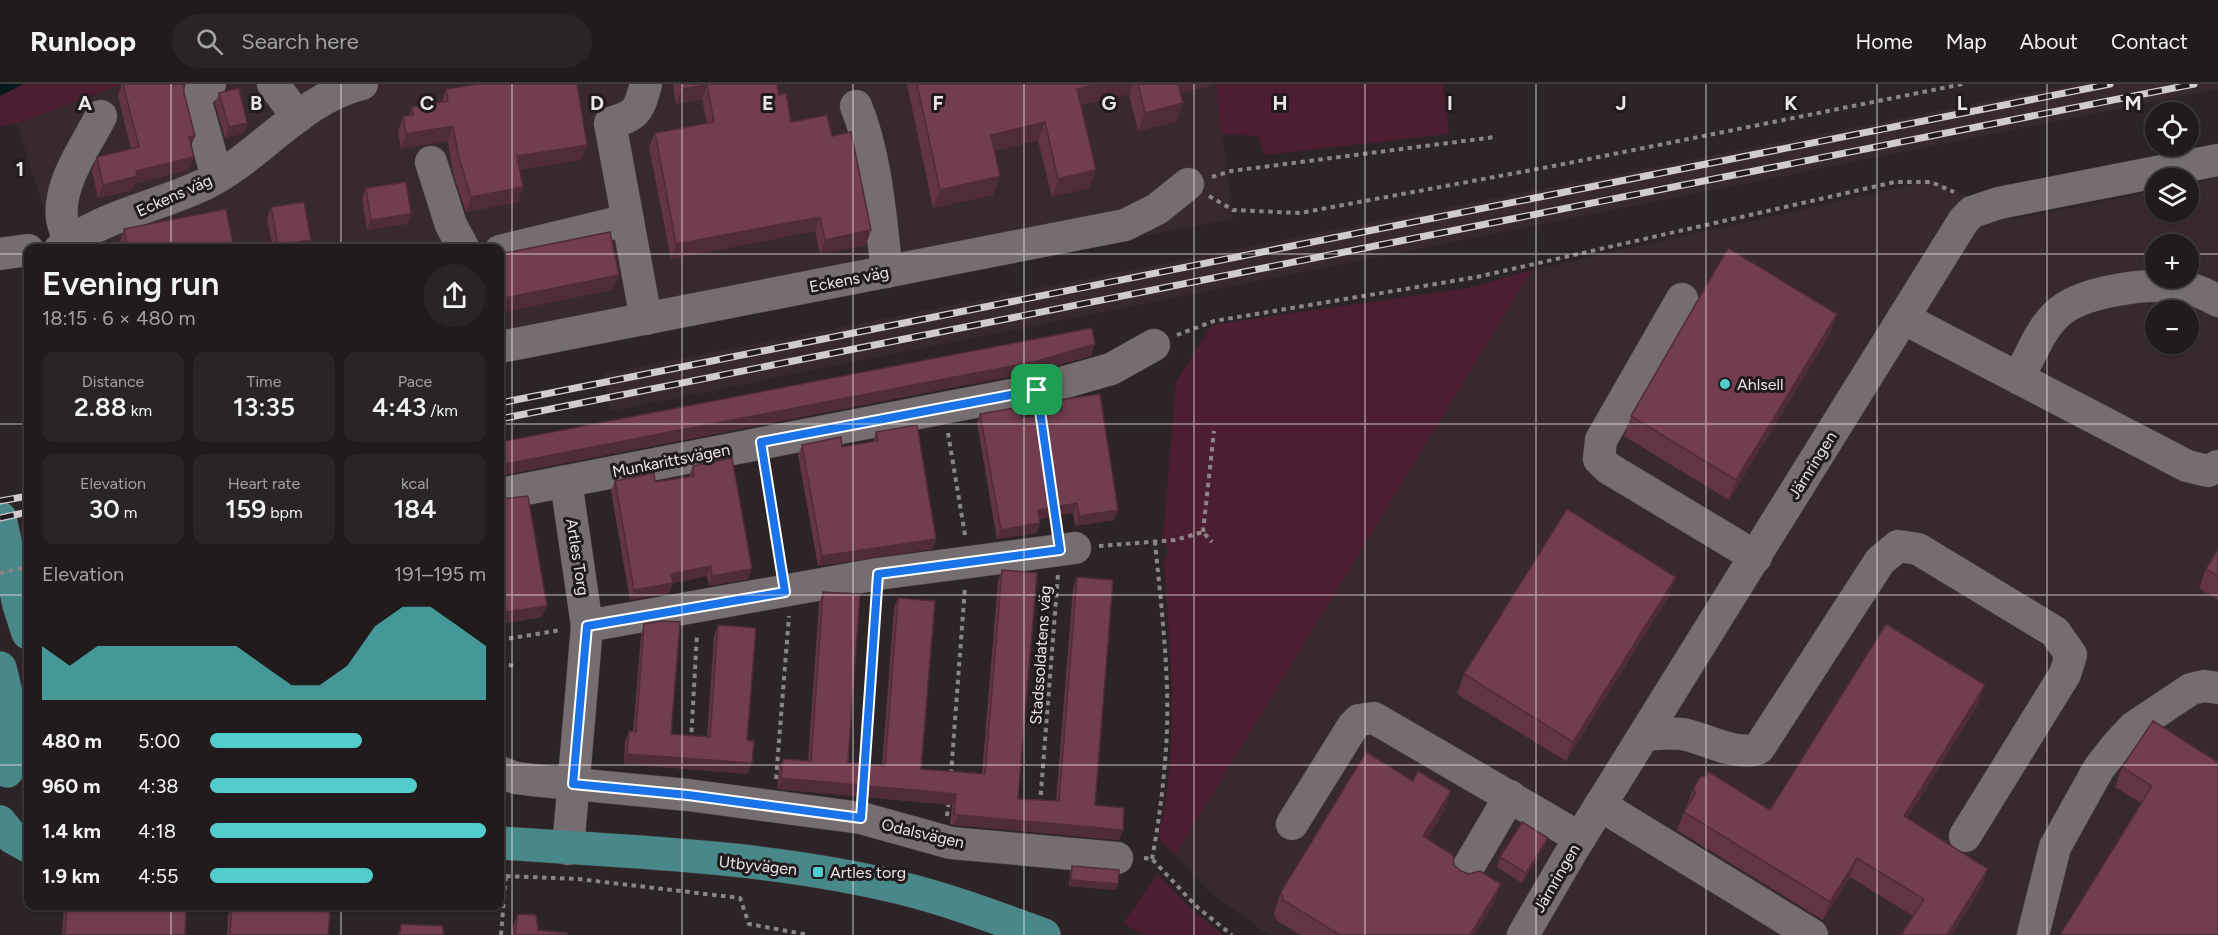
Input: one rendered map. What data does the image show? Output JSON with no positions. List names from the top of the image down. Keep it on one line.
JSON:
{"streets":{"main road":["Utbyvägen"],"street":["Eckens väg","Munkarittsvägen","Järnringen","Artles Torg","Odalsvägen"],"path":["Stadssoldatens väg"]},"crossings":[["Munkarittsvägen","Artles Torg"],["Artles Torg","Odalsvägen"],["Artles Torg","Utbyvägen"],["Stadssoldatens väg","Odalsvägen"]],"places":{"other":["Ahlsell"],"transit":["Artles torg"]},"page":{"header":"Runloop","search":"Search here","nav":["Home","Map","About","Contact"],"map_buttons":["+","−"],"heading":["Evening run","18:15 · 6 × 480 m"],"stats":[["Distance","2.88 km"],["Time","13:35"],["Pace","4:43 /km"],["Elevation","30 m"],["Heart rate","159 bpm"],["kcal","184"]],"chart":["Elevation","191–195 m"],"list":[{"name":"480 m","note":"5:00"},{"name":"960 m","note":"4:38"},{"name":"1.4 km","note":"4:18"},{"name":"1.9 km","note":"4:55"}]},"grid":{"columns":["A","B","C","D","E","F","G","H","I","J","K","L","M"],"rows":["1"]}}
